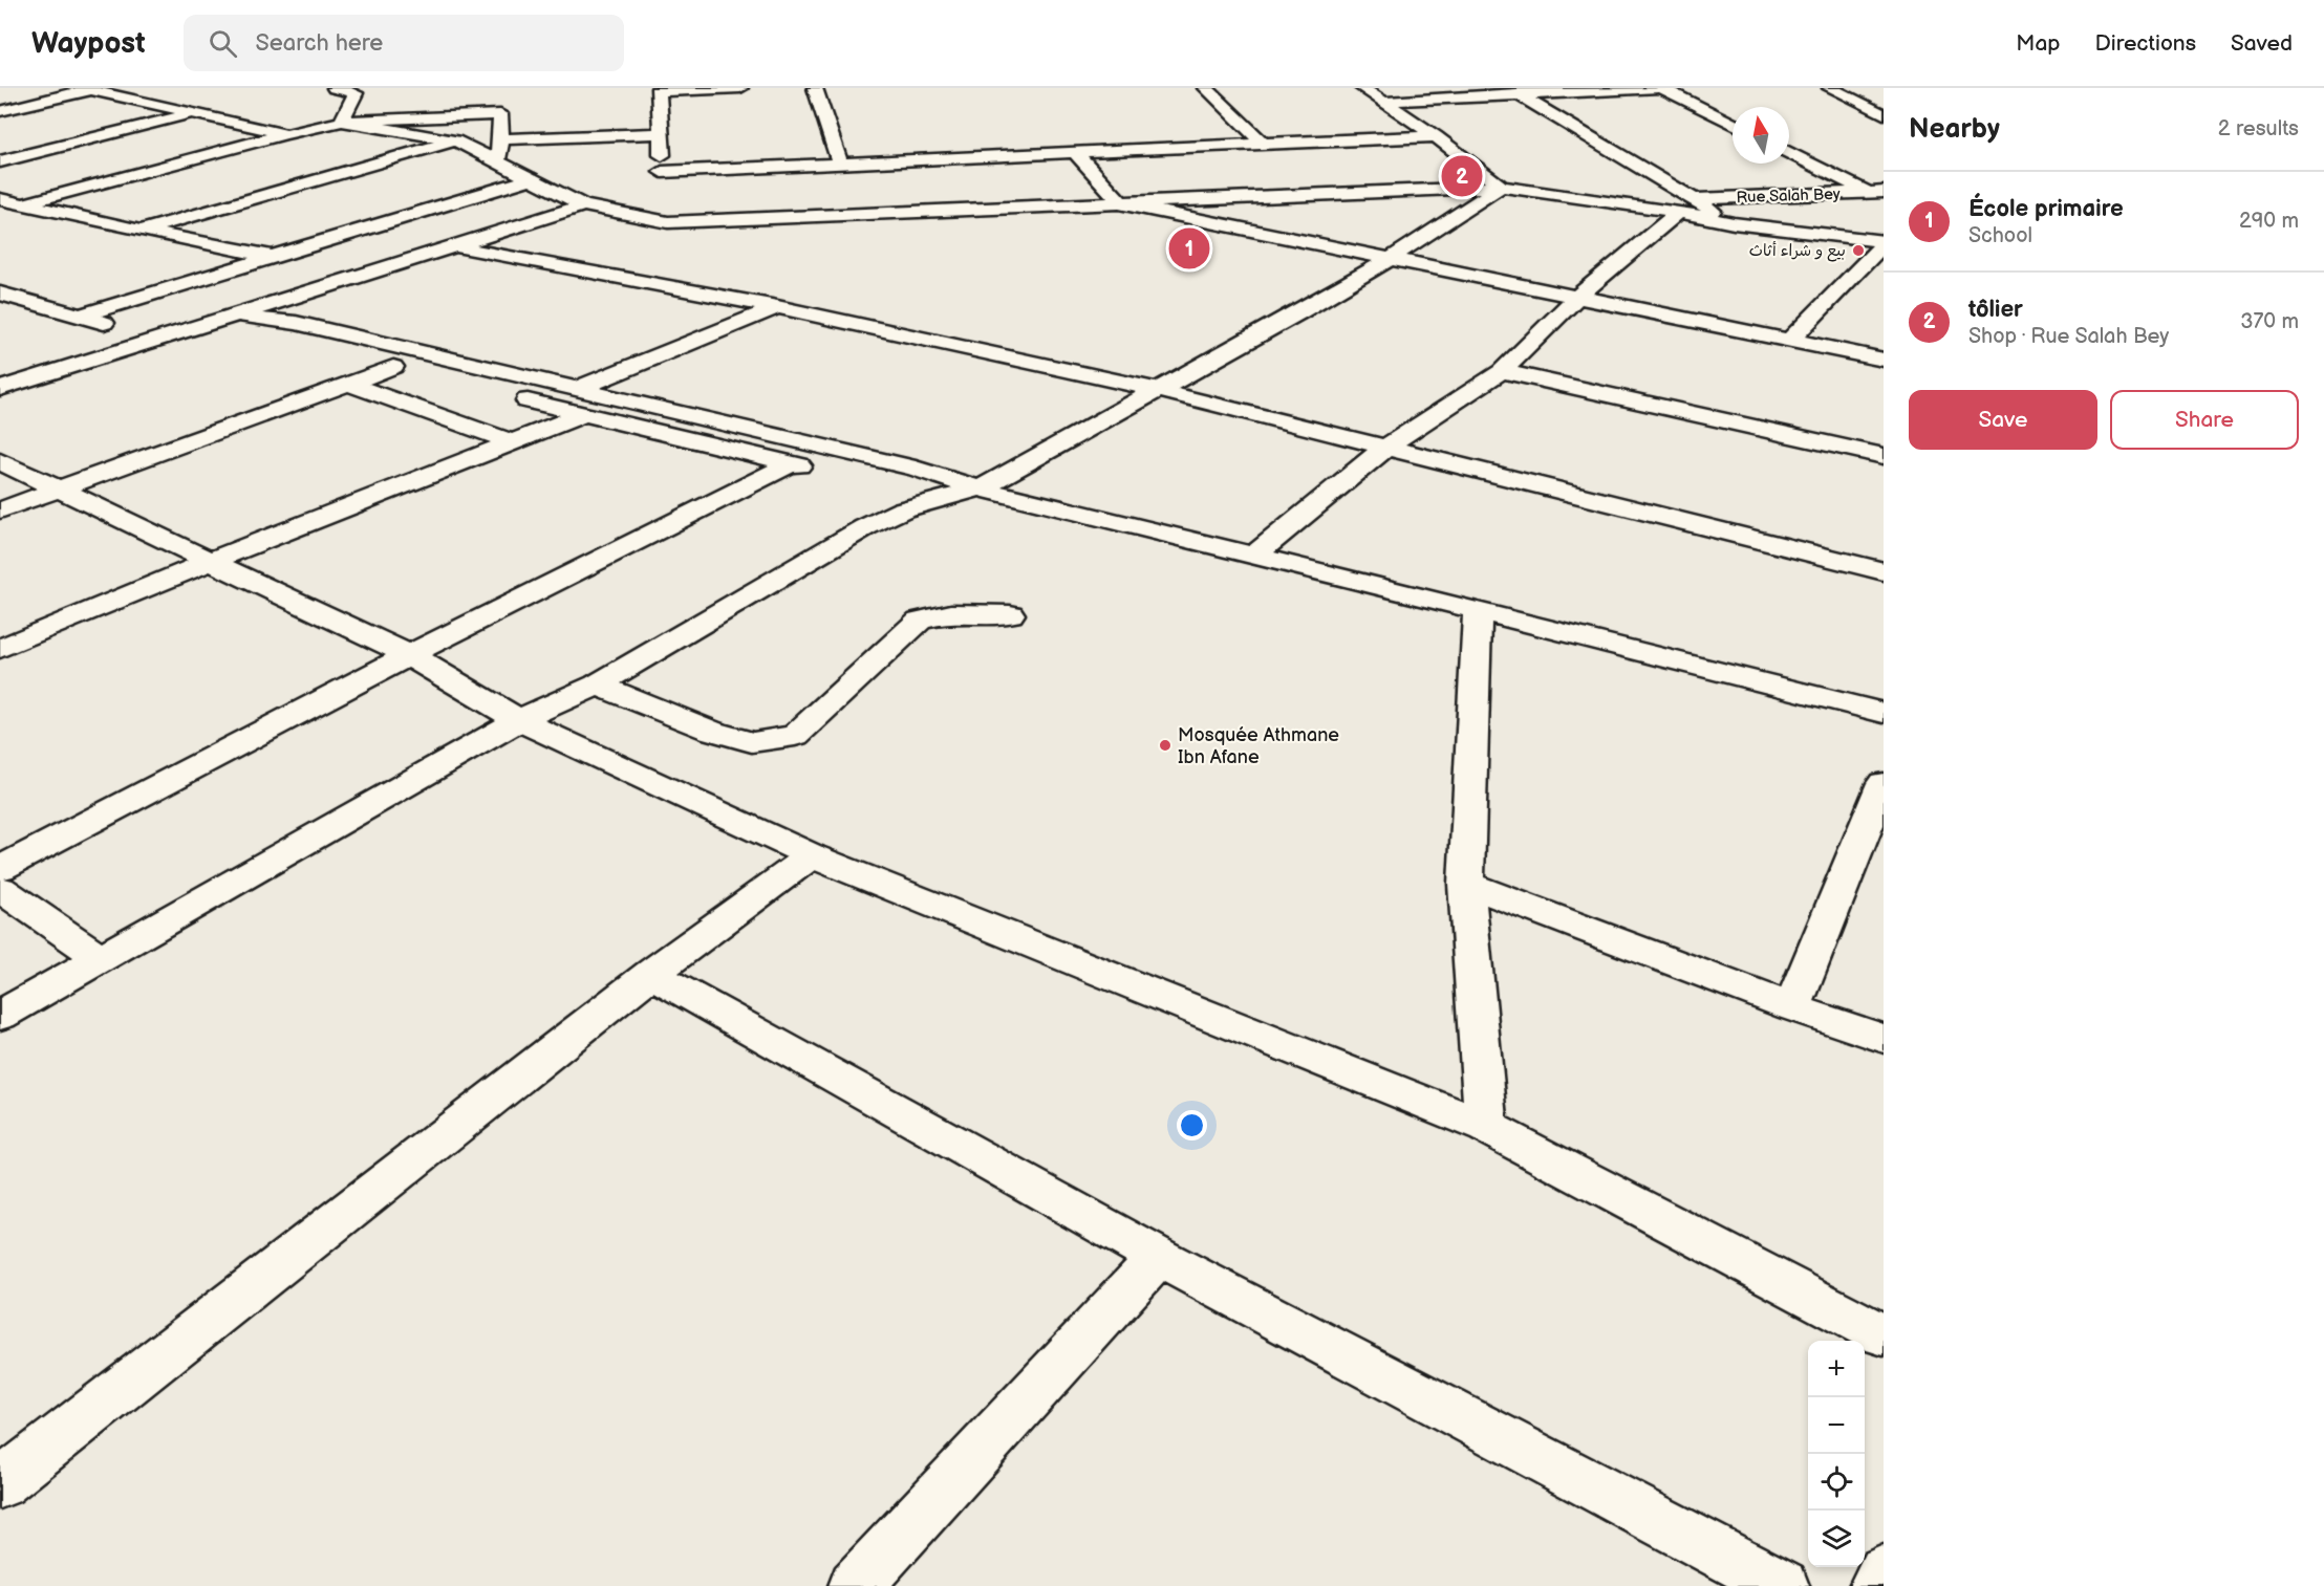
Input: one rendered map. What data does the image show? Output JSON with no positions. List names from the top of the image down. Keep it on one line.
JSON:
{"streets":{"street":["Rue Salah Bey"]},"places":["بيع و شراء أثاث","Mosquée Athmane Ibn Afane"],"north":"top","page":{"header":"Waypost","search":"Search here","nav":["Map","Directions","Saved"],"heading":["Nearby","2 results"],"pins":["2","1"],"list":[{"mark":"1","name":"École primaire","note":"School","value":"290 m"},{"mark":"2","name":"tôlier","note":"Shop · Rue Salah Bey","value":"370 m"}],"buttons":["Save","Share"],"map_buttons":["+","−"]}}
